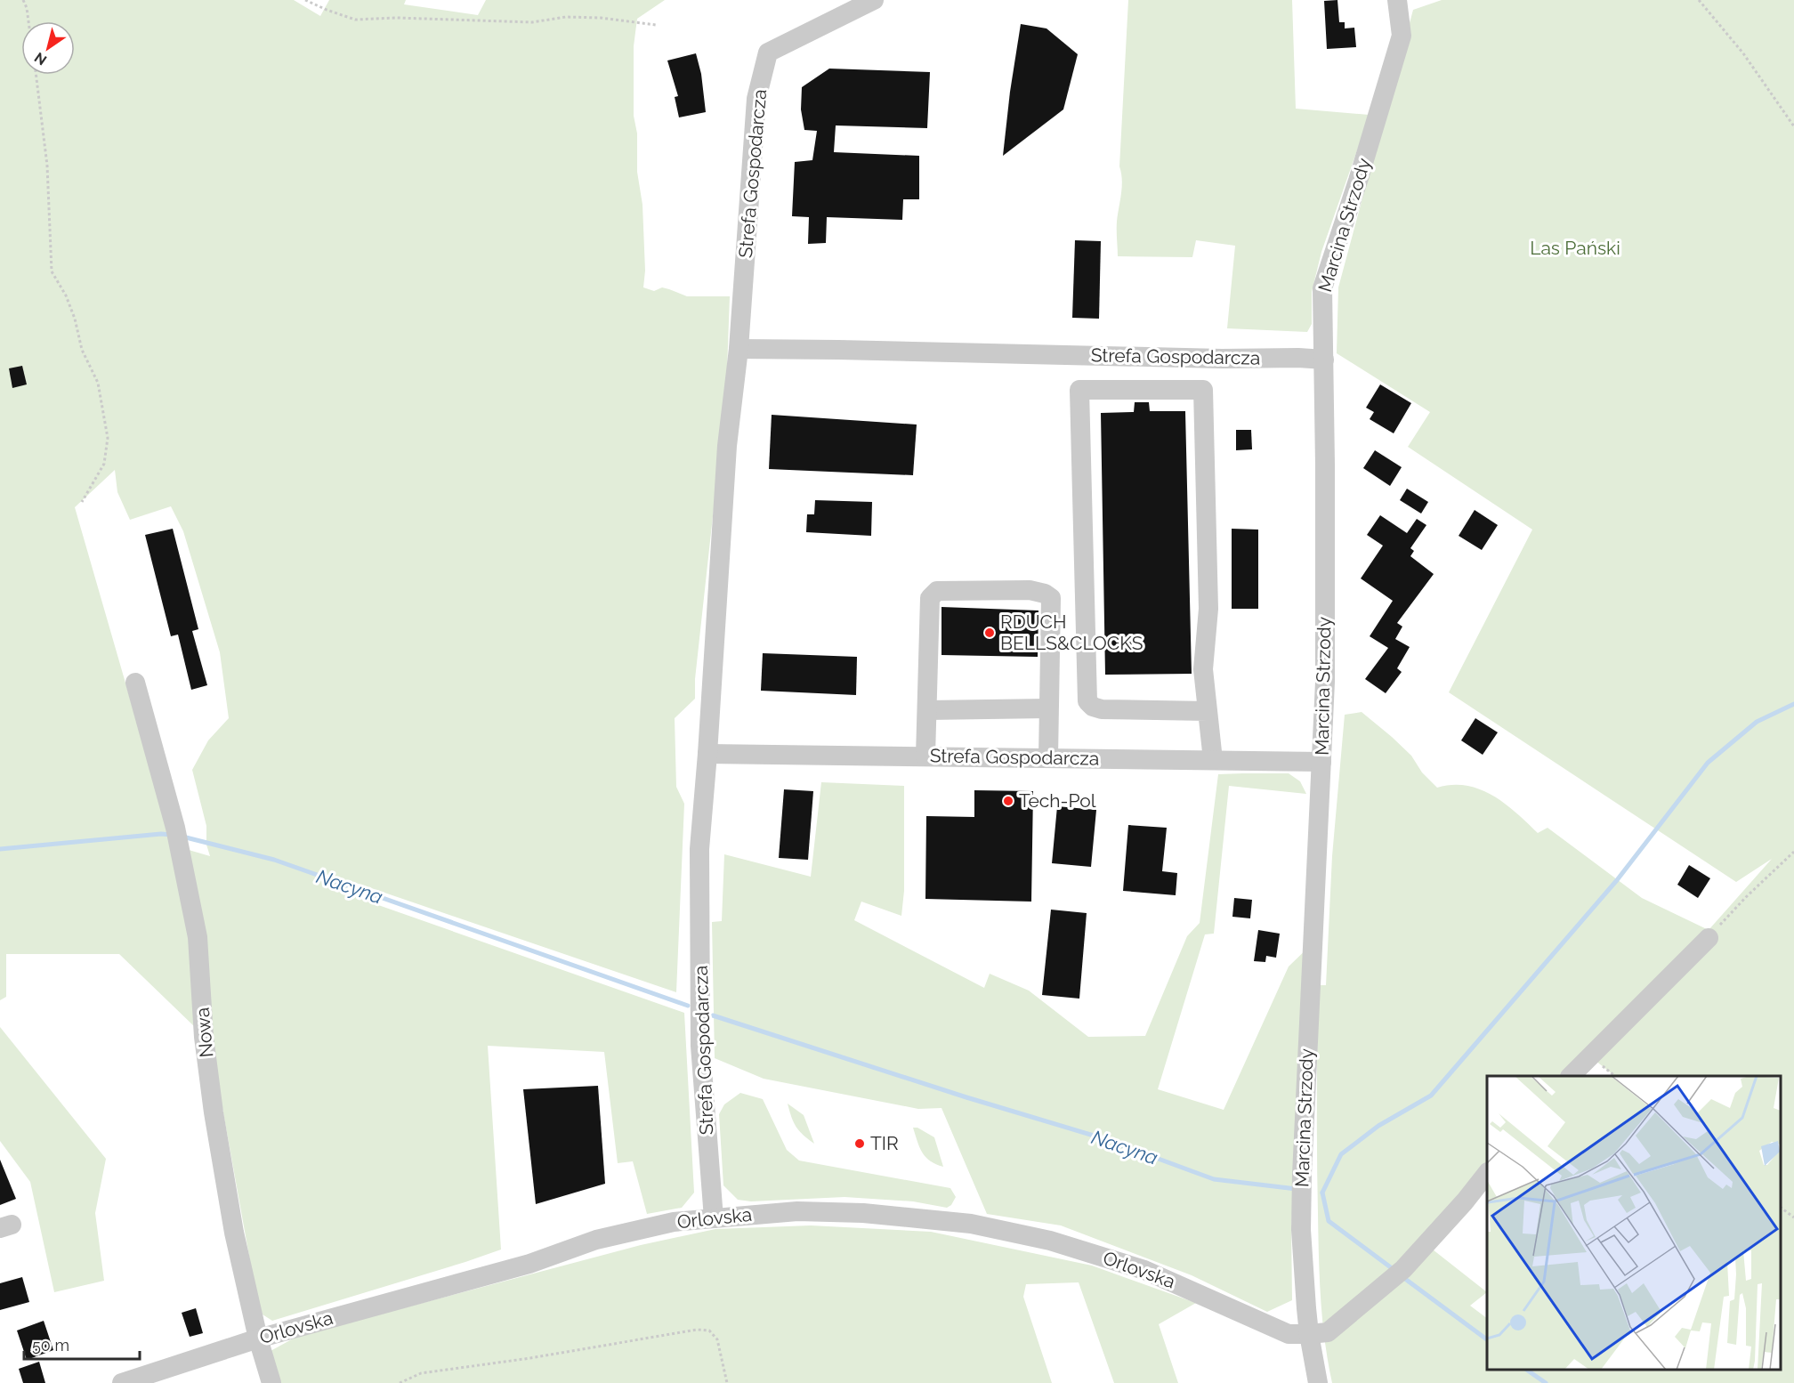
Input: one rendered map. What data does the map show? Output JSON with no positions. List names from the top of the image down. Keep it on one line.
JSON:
{"streets":{"street":["Strefa Gospodarcza","Marcina Strzody","Nowa","Orlovska"]},"crossings":[["Strefa Gospodarcza","Marcina Strzody"],["Strefa Gospodarcza","Orlovska"],["Marcina Strzody","Orlovska"],["Nowa","Orlovska"]],"water":["Nacyna"],"parks":["Las Pański"],"places":["RDUCH BELLS&CLOCKS","Tech-Pol","TIR"],"scale_bar":"50 m","north":"bottom left"}
